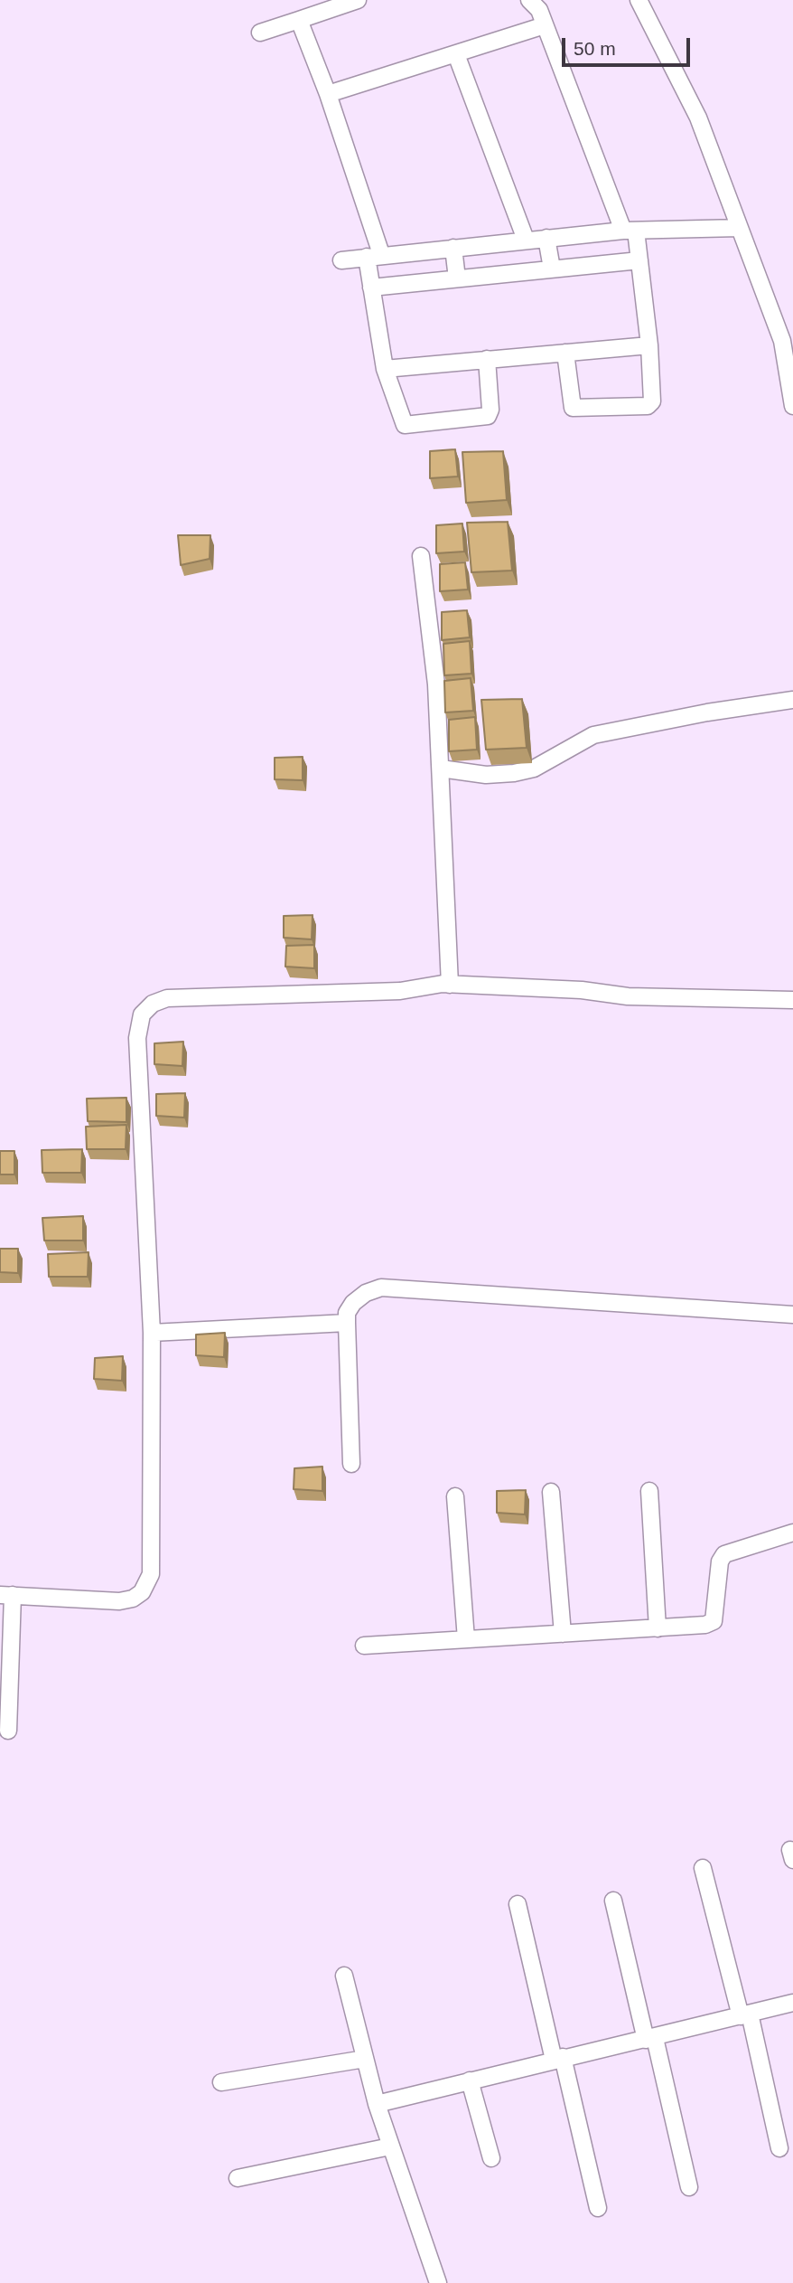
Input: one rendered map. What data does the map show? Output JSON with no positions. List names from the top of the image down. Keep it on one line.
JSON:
{"scale_bar":"50 m"}
